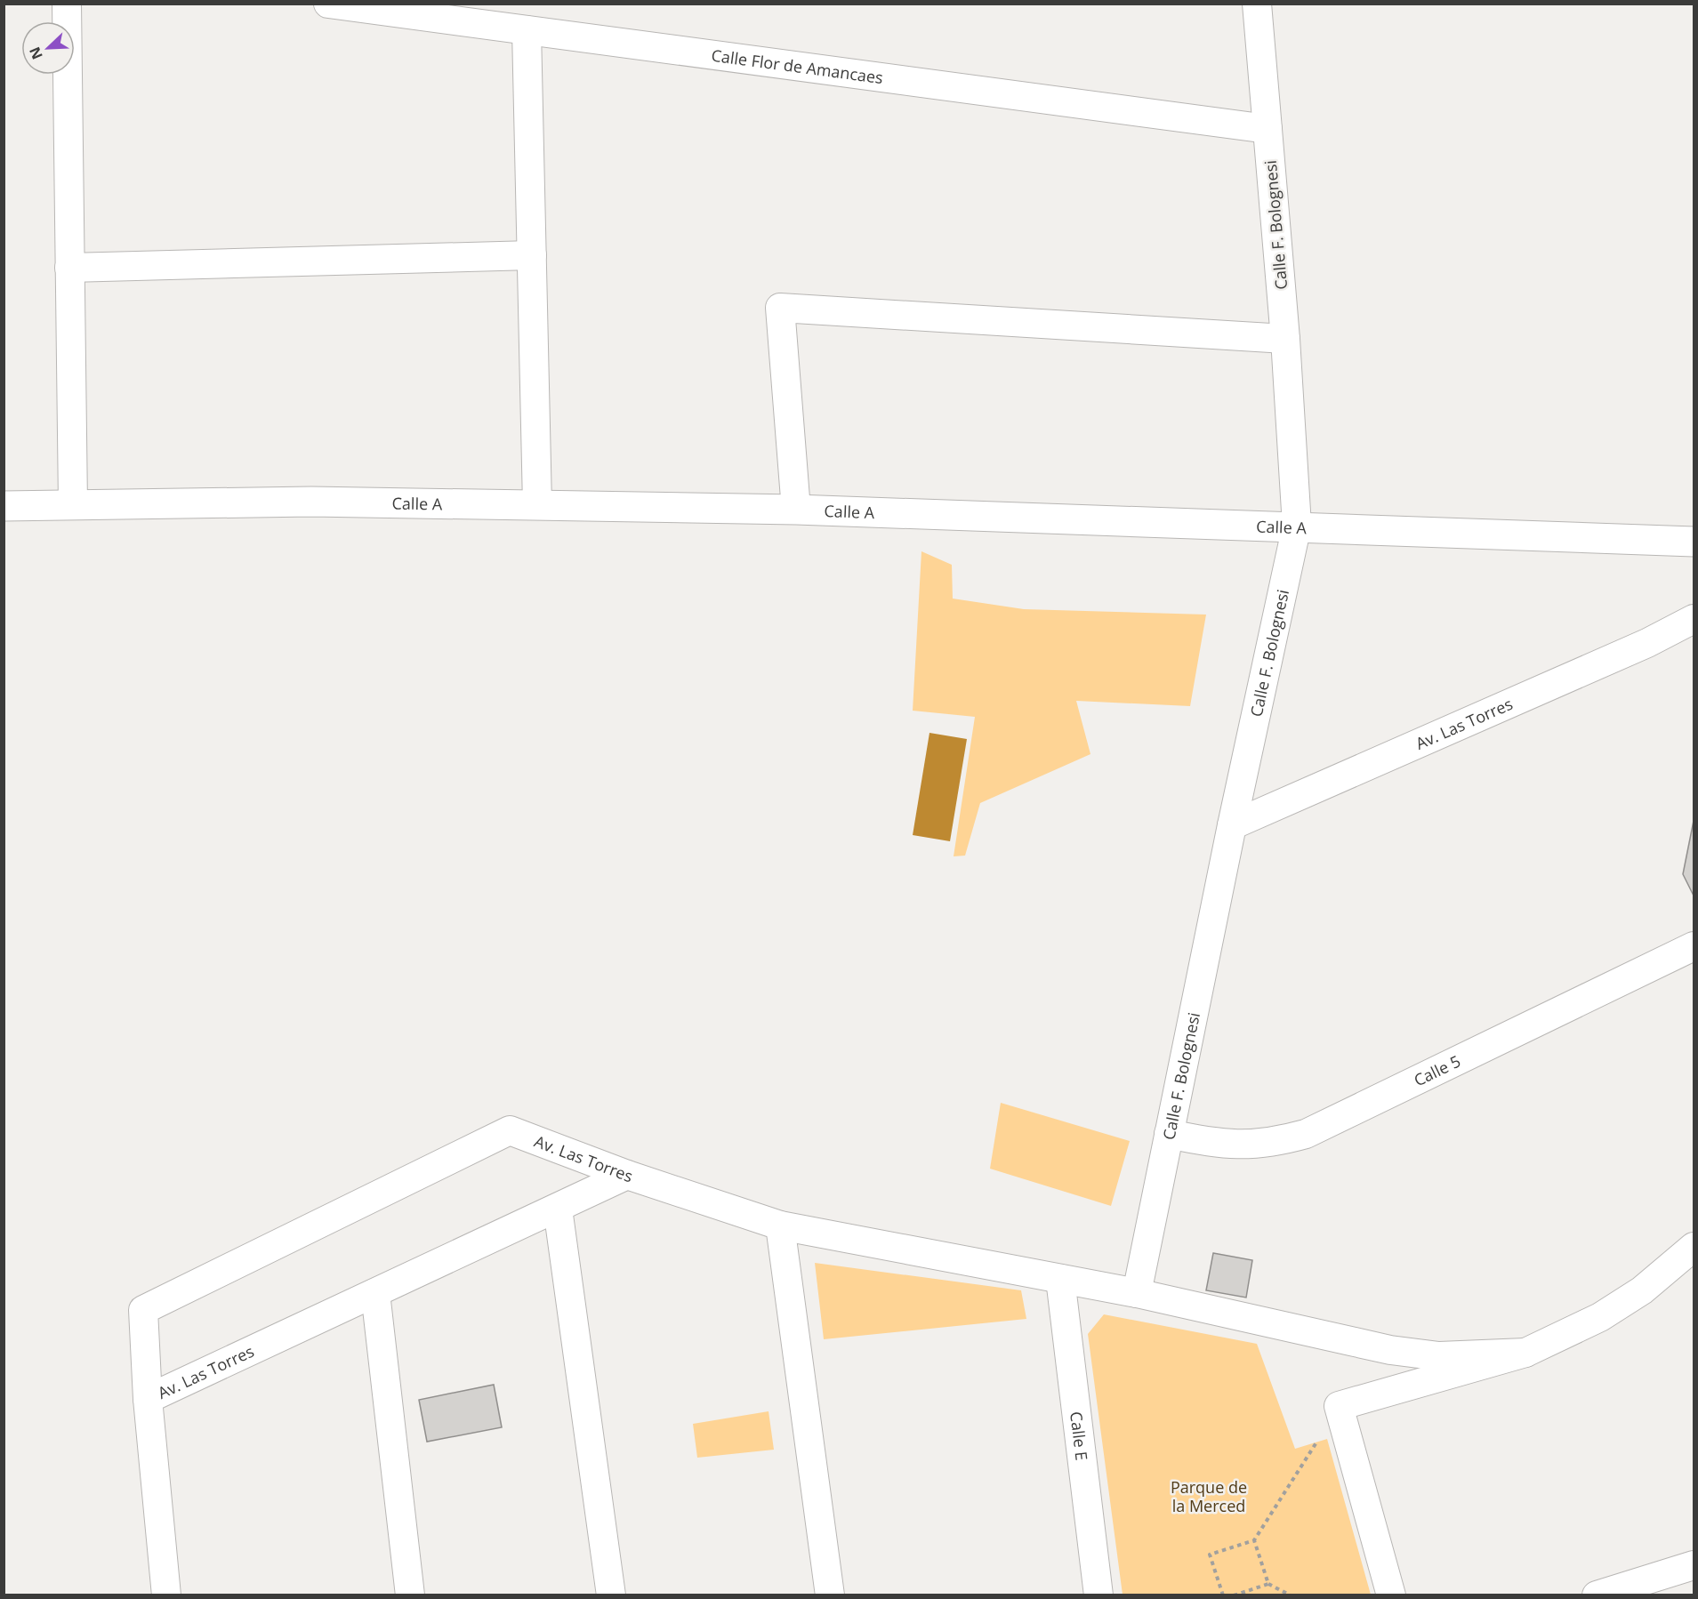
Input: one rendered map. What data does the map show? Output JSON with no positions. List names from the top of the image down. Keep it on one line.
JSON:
{"streets":{"street":["Calle Flor de Amancaes","Calle F. Bolognesi","Calle A","Av. Las Torres","Calle 5","Calle E"]},"crossings":[["Calle Flor de Amancaes","Calle F. Bolognesi"],["Calle F. Bolognesi","Calle A"],["Calle F. Bolognesi","Av. Las Torres"],["Calle F. Bolognesi","Calle 5"]],"parks":["Parque de la Merced"],"north":"bottom left"}
